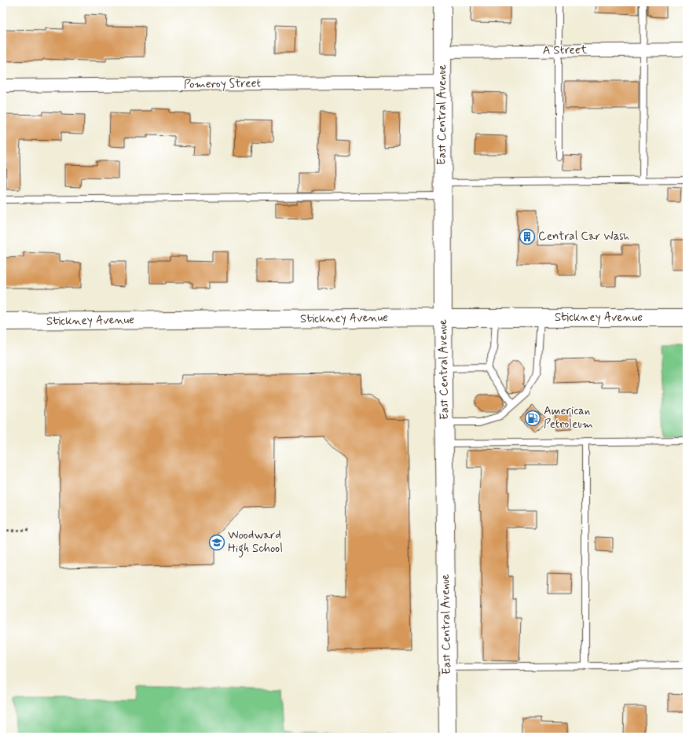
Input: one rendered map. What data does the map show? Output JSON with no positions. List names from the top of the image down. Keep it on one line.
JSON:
{"streets":{"street":["A Street","Pomeroy Street","East Central Avenue","Stickney Avenue"]},"crossings":[["A Street","East Central Avenue"],["Pomeroy Street","East Central Avenue"],["East Central Avenue","Stickney Avenue"]],"places":{"building":["Central Car Wash"],"fuel station":["American Petroleum"],"school or university":["Woodward High School"]}}
